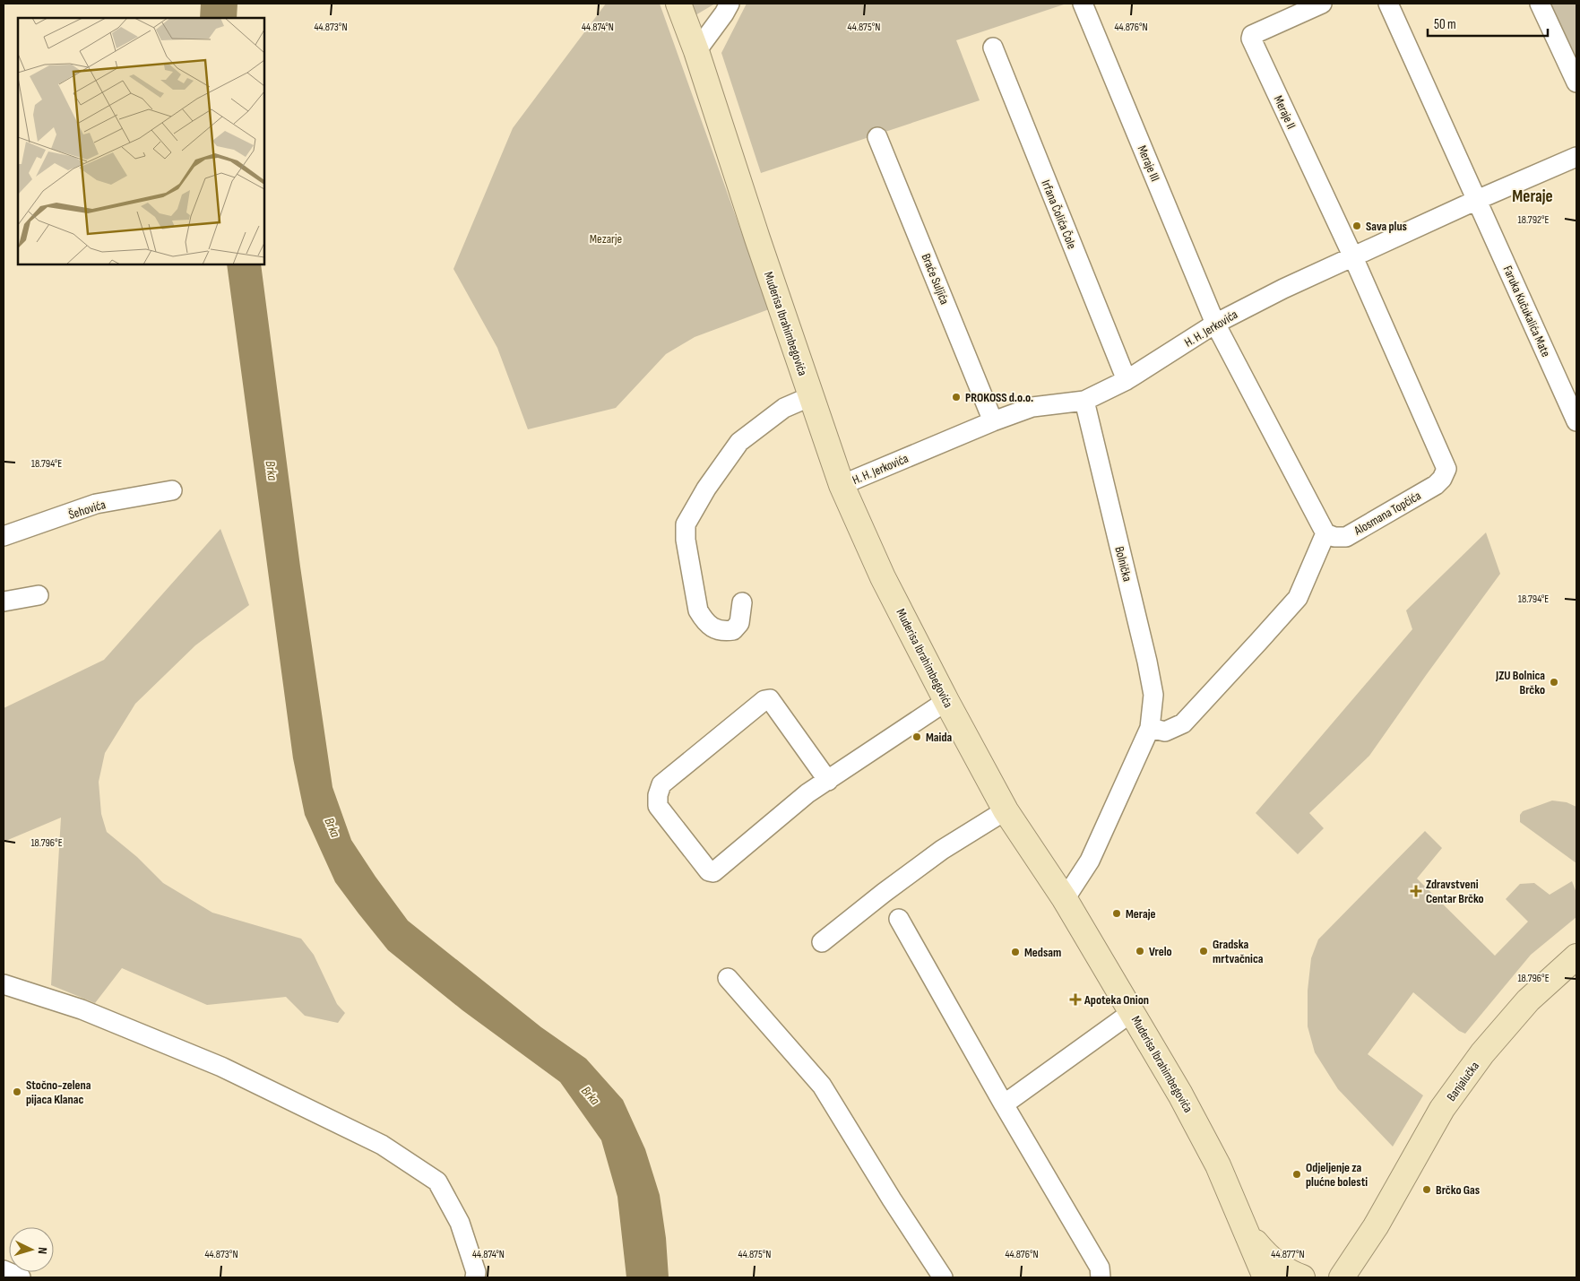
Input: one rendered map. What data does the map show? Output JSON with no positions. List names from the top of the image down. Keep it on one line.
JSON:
{"streets":{"main road":["Muderisa Ibrahimbegovića","Banjalučka"],"street":["Meraje II","Meraje III","Irfana Čolića Čole","Braće Suljića","Faruka Kučukalića Mate","H. H. Jerkovića","Šehovića","Alosmana Topčića","Bolnička"]},"crossings":[["Meraje II","H. H. Jerkovića"],["Meraje II","Alosmana Topčića"],["Meraje III","H. H. Jerkovića"],["Irfana Čolića Čole","H. H. Jerkovića"],["Braće Suljića","H. H. Jerkovića"],["Faruka Kučukalića Mate","H. H. Jerkovića"],["Muderisa Ibrahimbegovića","H. H. Jerkovića"],["Muderisa Ibrahimbegovića","Bolnička"],["H. H. Jerkovića","Alosmana Topčića"],["H. H. Jerkovića","Bolnička"]],"districts":["Meraje"],"water":["Brka"],"parks":["Mezarje"],"places":{"other":["Sava plus","PROKOSS d.o.o.","JZU Bolnica Brčko","Maida","Meraje","Vrelo","Gradska mrtvačnica","Medsam","Stočno-zelena pijaca Klanac","Odjeljenje za plućne bolesti","Brčko Gas"],"health":["Zdravstveni Centar Brčko","Apoteka Onion"]},"scale_bar":"50 m","north":"right","coordinates":["44.873°N","44.874°N","44.875°N","44.876°N","18.792°E","18.794°E","18.796°E","44.877°N"]}
